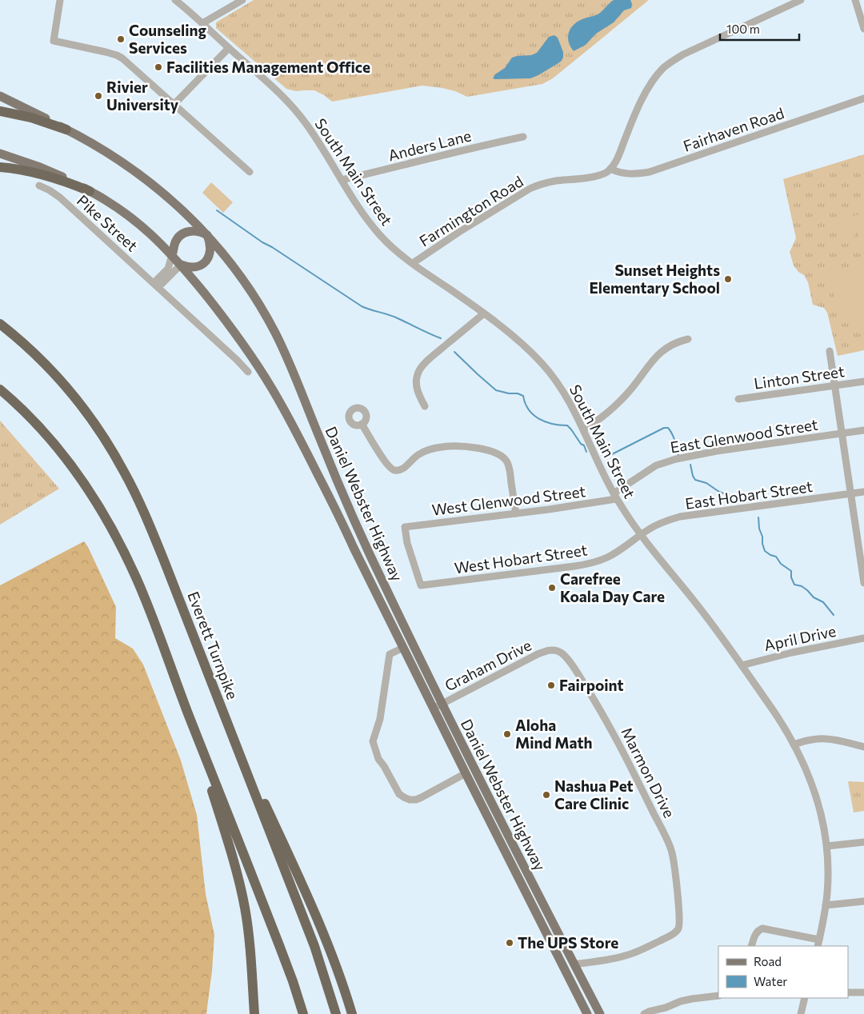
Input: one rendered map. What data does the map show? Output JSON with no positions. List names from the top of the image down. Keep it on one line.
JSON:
{"streets":{"highway":["Everett Turnpike"],"main road":["Daniel Webster Highway"],"street":["Fairhaven Road","Anders Lane","South Main Street","Farmington Road","Pike Street","Linton Street","East Glenwood Street","East Hobart Street","West Glenwood Street","West Hobart Street","April Drive","Graham Drive","Marmon Drive"]},"crossings":[["Fairhaven Road","Farmington Road"],["Anders Lane","South Main Street"],["South Main Street","Farmington Road"],["South Main Street","East Glenwood Street"],["South Main Street","East Hobart Street"],["South Main Street","West Glenwood Street"],["South Main Street","West Hobart Street"],["South Main Street","April Drive"],["East Glenwood Street","West Glenwood Street"],["East Hobart Street","West Hobart Street"],["West Glenwood Street","West Hobart Street"],["Daniel Webster Highway","Graham Drive"],["Daniel Webster Highway","Marmon Drive"],["Graham Drive","Marmon Drive"]],"places":["Counseling Services","Facilities Management Office","Rivier University","Sunset Heights Elementary School","Carefree Koala Day Care","Fairpoint","Aloha Mind Math","Nashua Pet Care Clinic","The UPS Store"],"legend":["Road","Water"],"scale_bar":"100 m"}
